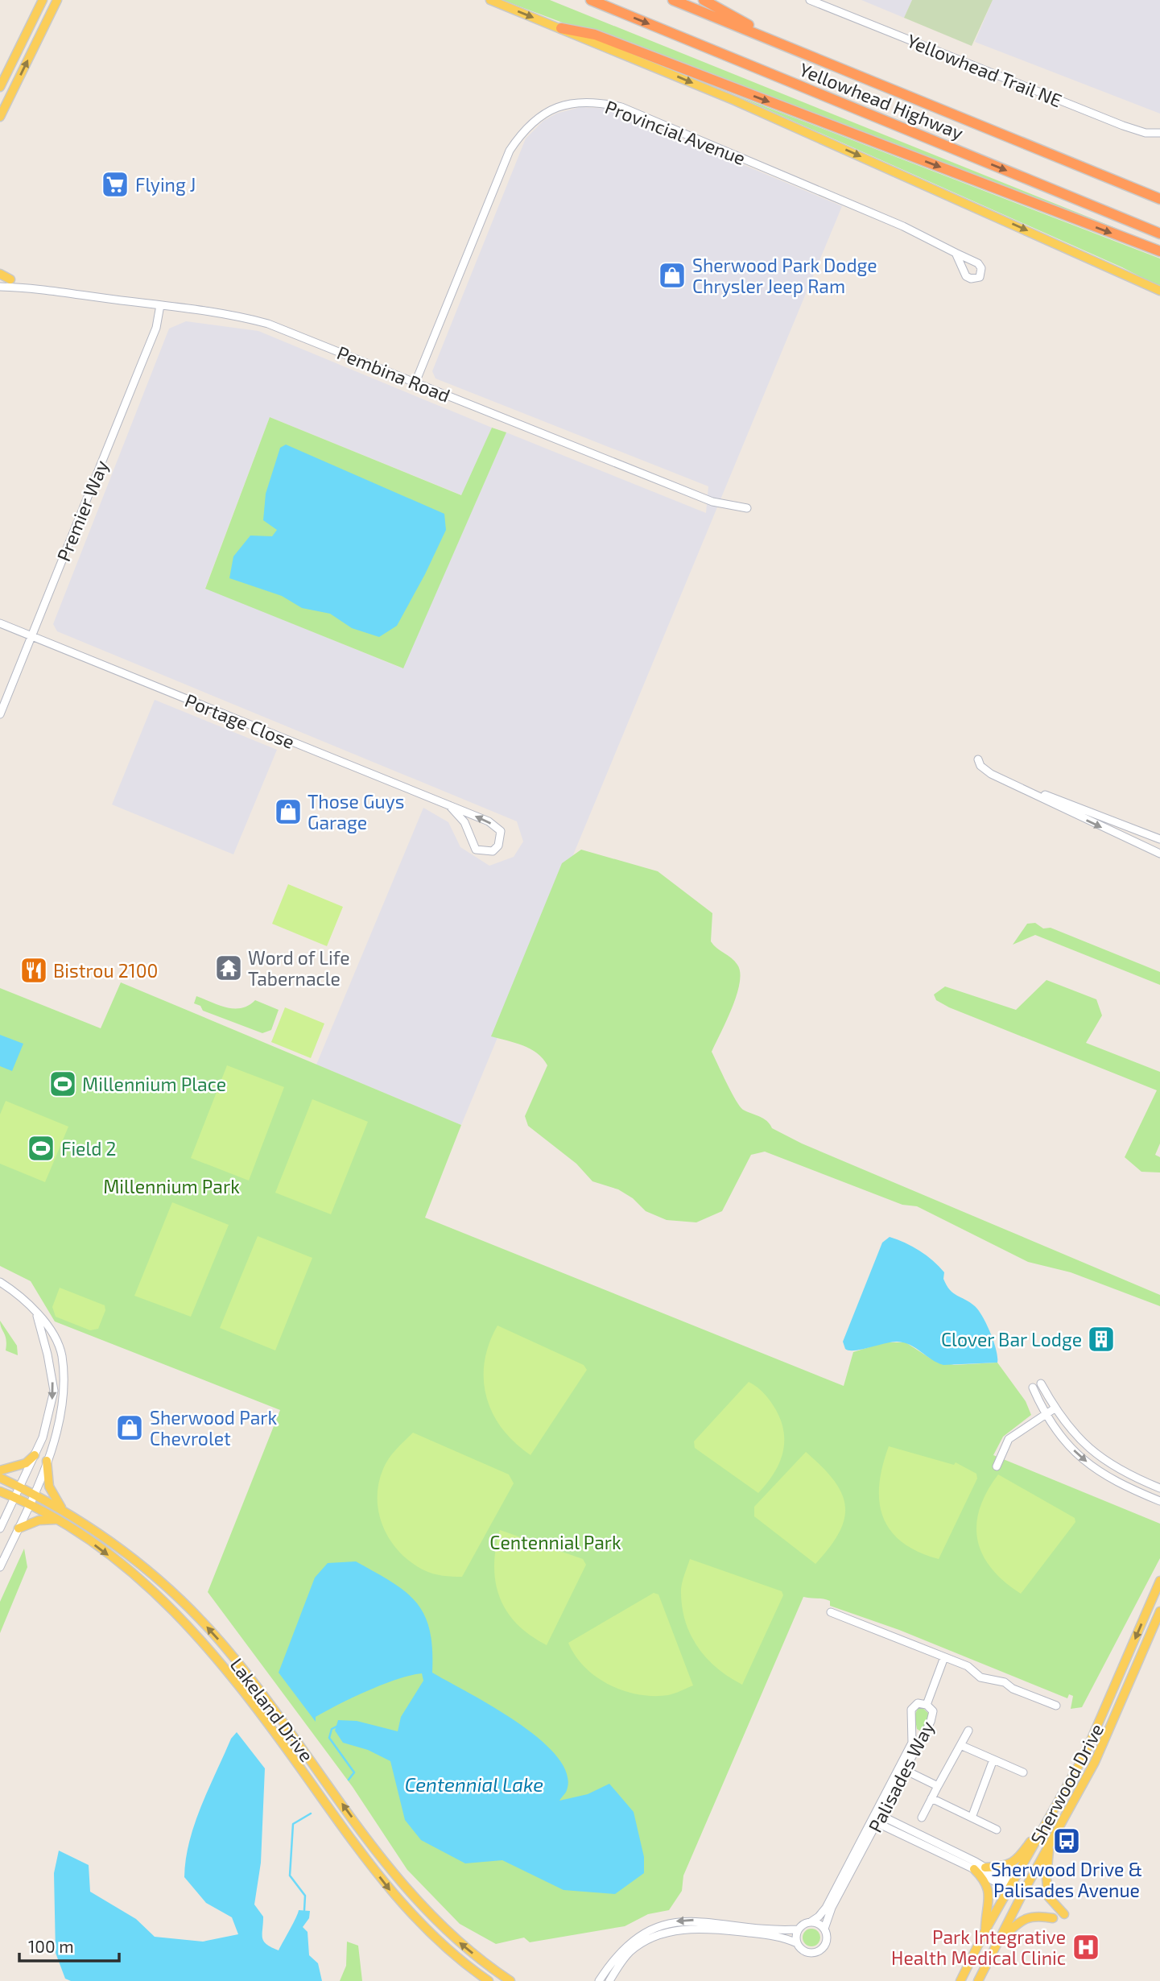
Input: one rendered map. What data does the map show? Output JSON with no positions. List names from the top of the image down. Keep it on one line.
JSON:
{"streets":{"highway":["Yellowhead Highway"],"main road":["Lakeland Drive","Sherwood Drive"],"street":["Yellowhead Trail NE","Provincial Avenue","Pembina Road","Premier Way","Portage Close","Palisades Way"]},"crossings":[["Provincial Avenue","Pembina Road"],["Pembina Road","Premier Way"],["Premier Way","Portage Close"]],"water":["Centennial Lake"],"parks":["Millennium Park","Centennial Park"],"places":{"supermarket":["Flying J"],"shop":["Sherwood Park Dodge Chrysler Jeep Ram","Those Guys Garage","Sherwood Park Chevrolet"],"temple":["Word of Life Tabernacle"],"restaurant":["Bistrou 2100"],"sports":["Millennium Place","Field 2"],"building":["Clover Bar Lodge"],"bus stop":["Sherwood Drive & Palisades Avenue"],"hospital":["Park Integrative Health Medical Clinic"]},"scale_bar":"100 m"}
